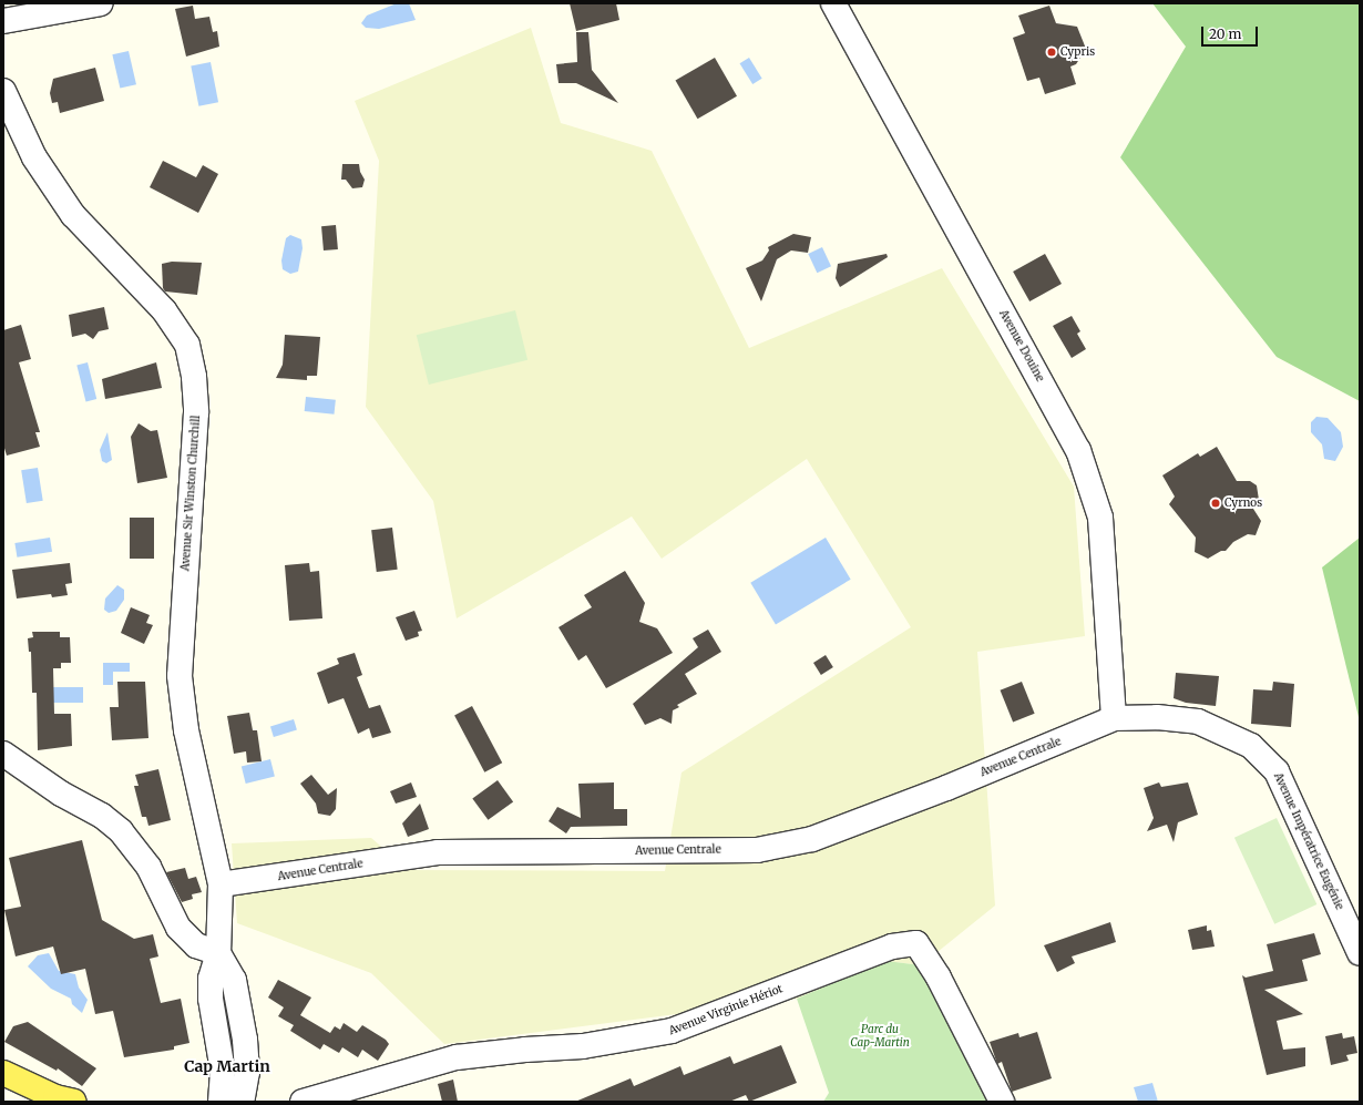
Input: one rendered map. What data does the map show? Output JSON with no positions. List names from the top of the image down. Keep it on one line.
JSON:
{"streets":{"street":["Avenue Douine","Avenue Sir Winston Churchill","Avenue Centrale","Avenue Impératrice Eugénie","Avenue Virginie Hériot"]},"crossings":[["Avenue Douine","Avenue Centrale"],["Avenue Douine","Avenue Impératrice Eugénie"],["Avenue Sir Winston Churchill","Avenue Centrale"],["Avenue Centrale","Avenue Impératrice Eugénie"]],"districts":["Cap Martin"],"parks":["Parc du Cap-Martin"],"places":["Cypris","Cyrnos"],"scale_bar":"20 m"}
